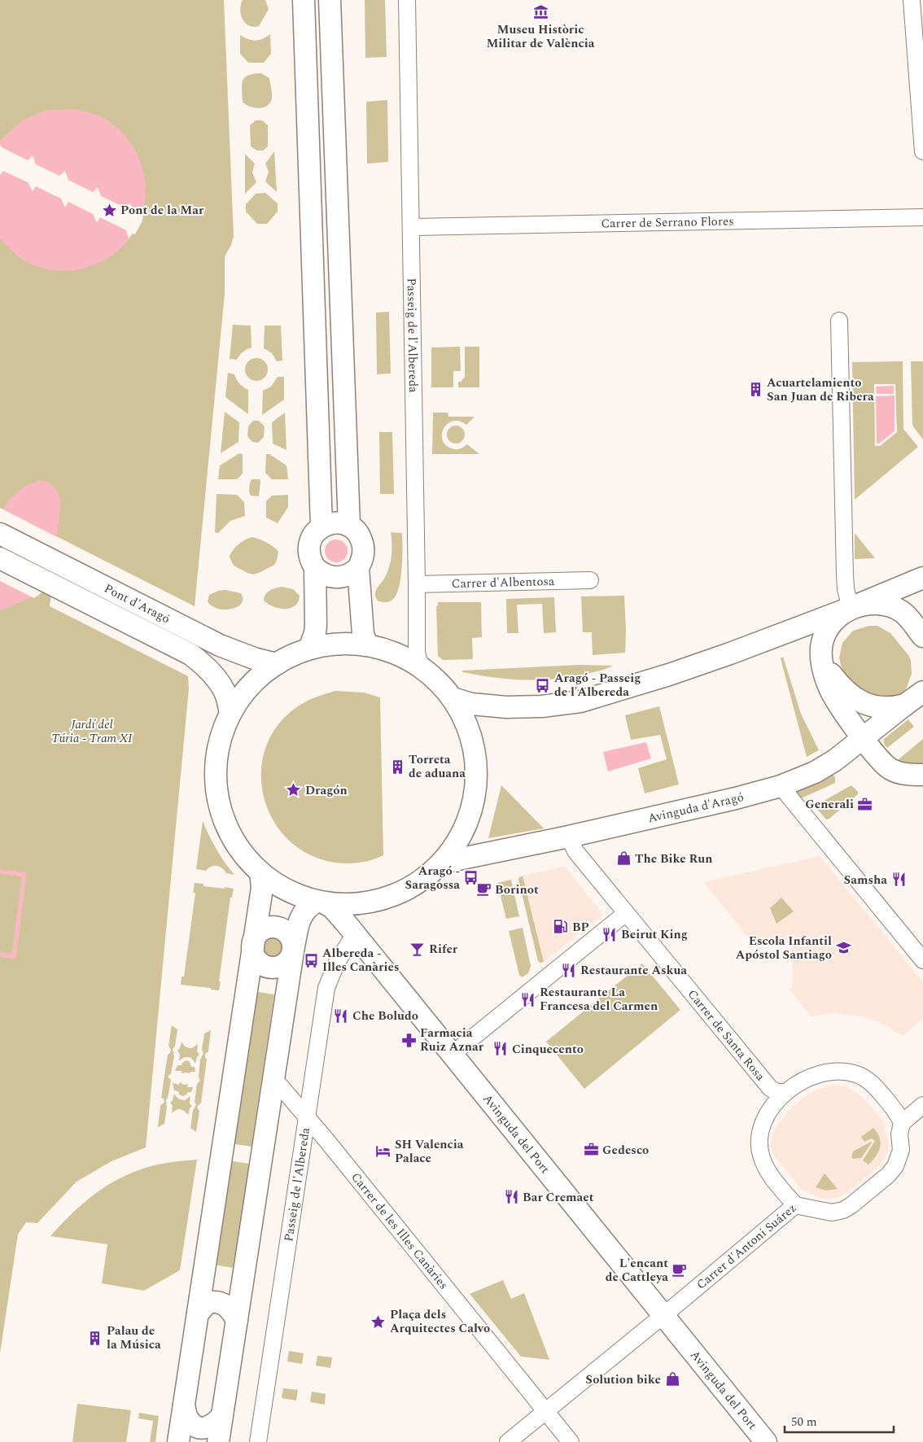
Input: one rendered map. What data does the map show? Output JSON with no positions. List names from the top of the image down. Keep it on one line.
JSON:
{"streets":{"main road":["Pont d'Aragó","Avinguda d'Aragó","Avinguda del Port"],"street":["Carrer de Serrano Flores","Passeig de l'Albereda","Carrer d'Albentosa","Carrer de Santa Rosa","Carrer de les Illes Canàries","Carrer d'Antoni Suárez"]},"crossings":[["Carrer de Serrano Flores","Passeig de l'Albereda"],["Passeig de l'Albereda","Carrer d'Albentosa"],["Passeig de l'Albereda","Avinguda del Port"],["Passeig de l'Albereda","Carrer de les Illes Canàries"],["Avinguda d'Aragó","Carrer de Santa Rosa"],["Carrer de Santa Rosa","Carrer d'Antoni Suárez"],["Avinguda del Port","Carrer d'Antoni Suárez"],["Carrer de les Illes Canàries","Carrer d'Antoni Suárez"]],"parks":["Jardí del Túria - Tram XI"],"places":{"museum":["Museu Històric Militar de València"],"place":["Pont de la Mar","Dragón","Plaça dels Arquitectes Calvo"],"building":["Acuartelamiento San Juan de Ribera","Torreta de aduana","Palau de la Música"],"bus stop":["Aragó - Passeig de l'Albereda","Aragó - Saragossa","Albereda - Illes Canàries"],"office":["Generali","Gedesco"],"shop":["The Bike Run","Solution bike"],"restaurant":["Samsha","Beirut King","Restaurante Askua","Restaurante La Francesa del Carmen","Che Boludo","Cinquecento","Bar Cremaet"],"cafe":["Borinot","L'encant de Cattleya"],"fuel station":["BP"],"school or university":["Escola Infantil Apóstol Santiago"],"bar":["Rifer"],"pharmacy":["Farmacia Ruiz Aznar"],"hotel":["SH Valencia Palace"]},"scale_bar":"50 m"}
